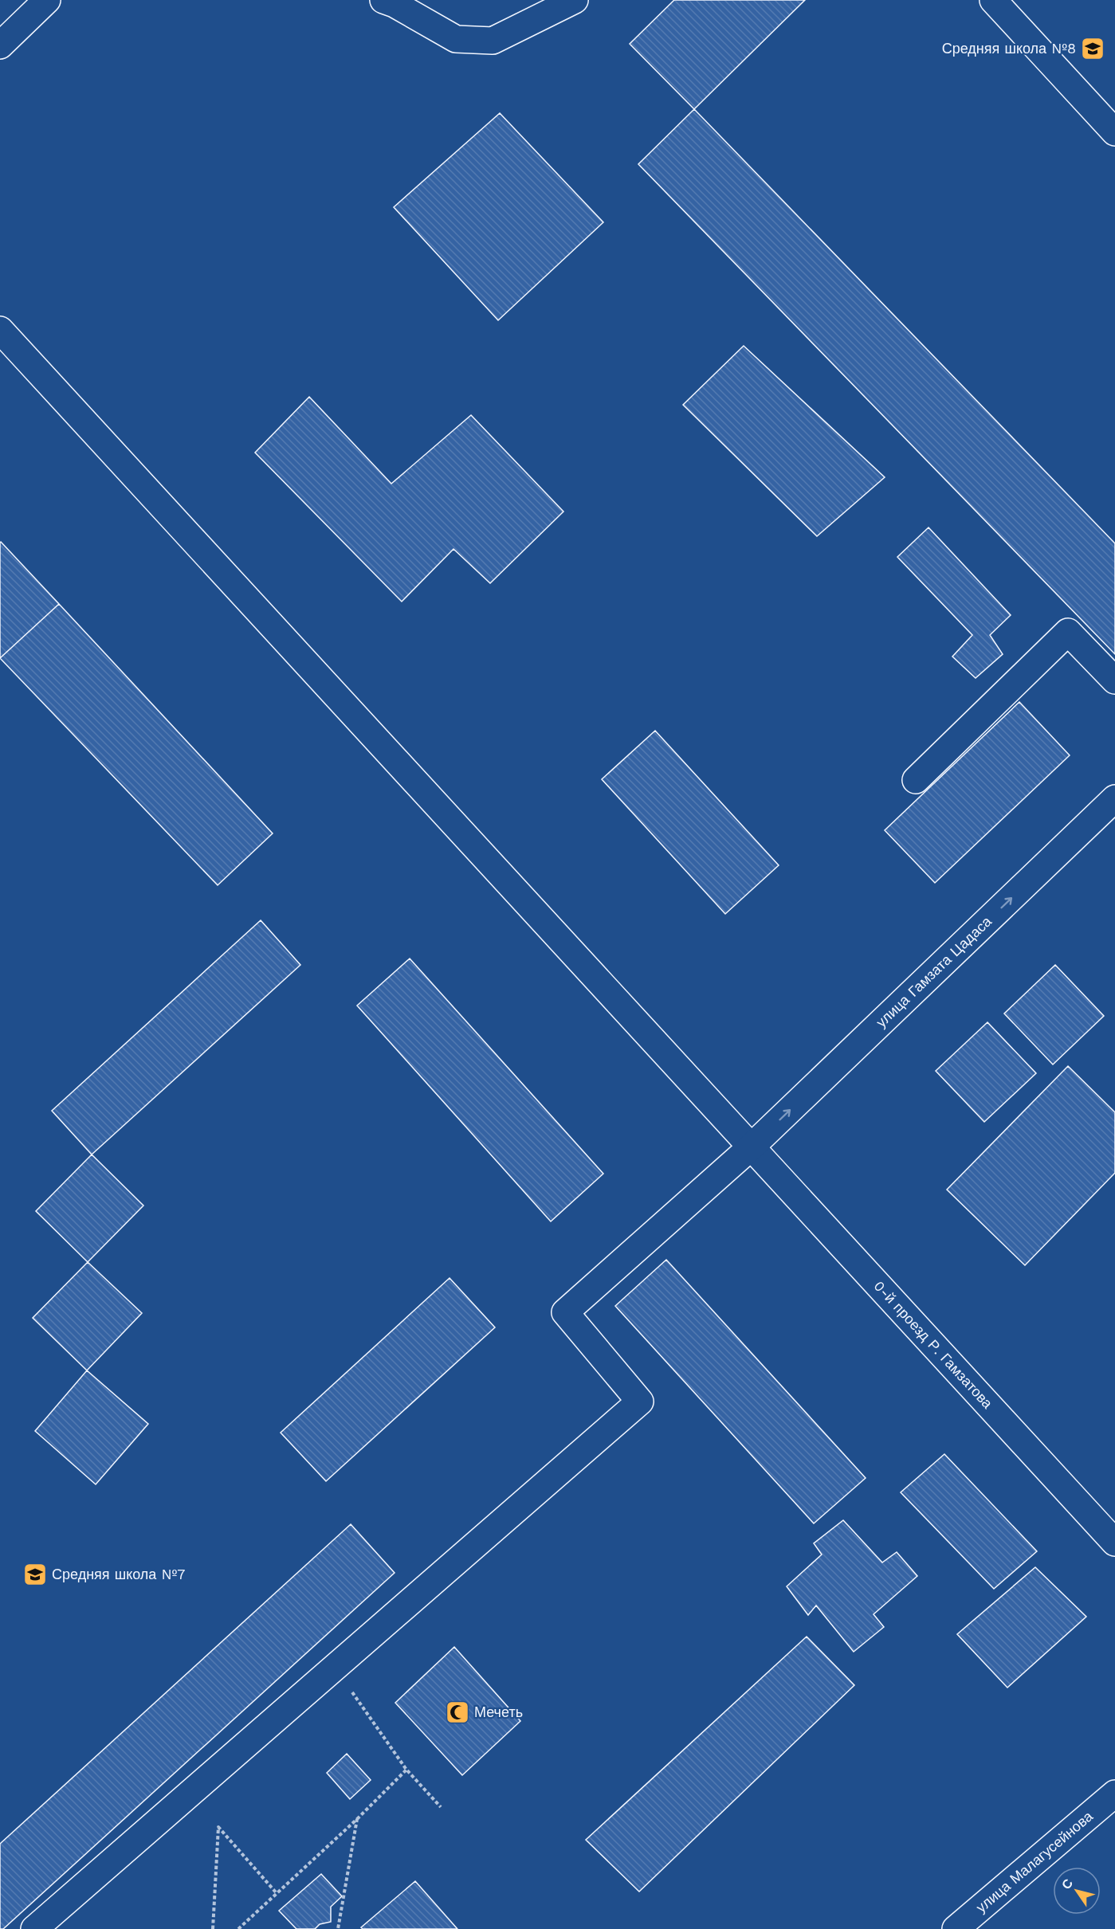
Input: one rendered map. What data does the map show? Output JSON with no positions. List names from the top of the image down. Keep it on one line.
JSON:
{"streets":{"street":["улица Гамзата Цадаса","0-й проезд Р. Гамзатова","улица Малагусейнова"]},"crossings":[["улица Гамзата Цадаса","0-й проезд Р. Гамзатова"]],"one_way":["улица Гамзата Цадаса"],"places":{"school or university":["Средняя школа №8","Средняя школа №7"],"mosque":["Мечеть"]},"north":"top left"}
